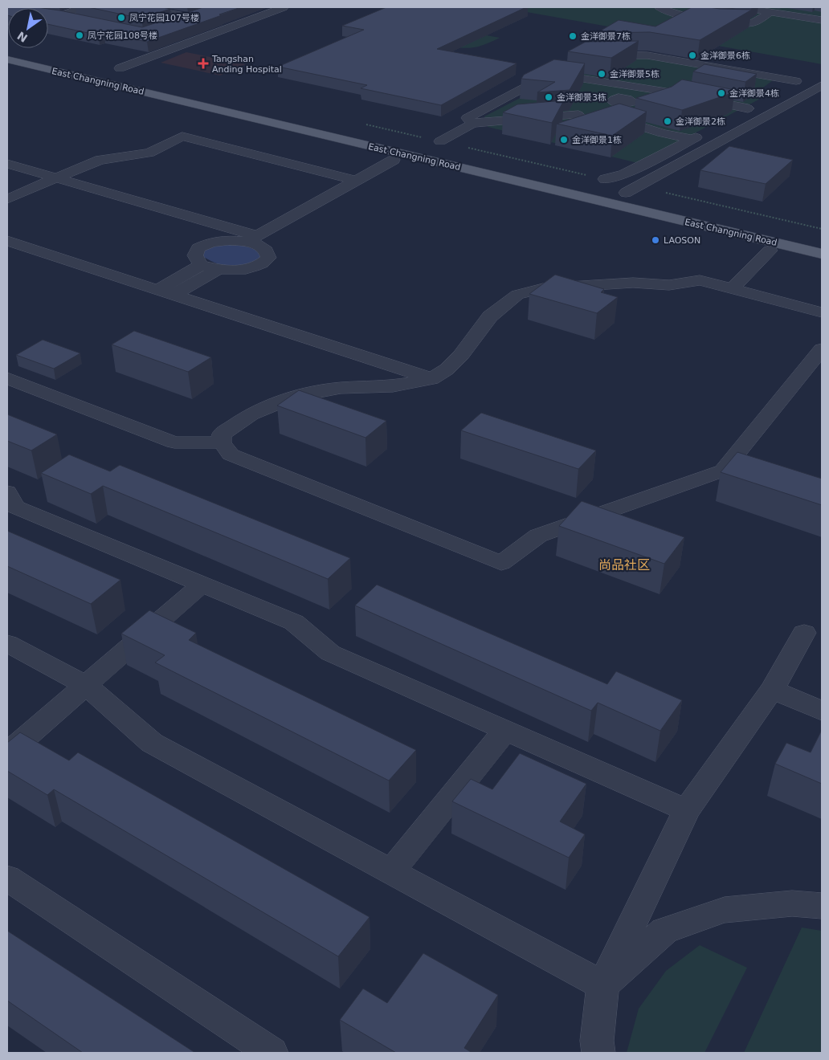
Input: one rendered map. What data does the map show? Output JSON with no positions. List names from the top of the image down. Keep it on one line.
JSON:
{"streets":{"main road":["East Changning Road"]},"districts":["尚品社区"],"places":{"other":["凤宁花园107号楼","凤宁花园108号楼","金洋御景7栋","金洋御景6栋","金洋御景5栋","金洋御景4栋","金洋御景3栋","金洋御景2栋","金洋御景1栋","LAOSON"],"health":["Tangshan Anding Hospital"]},"north":"bottom left"}
